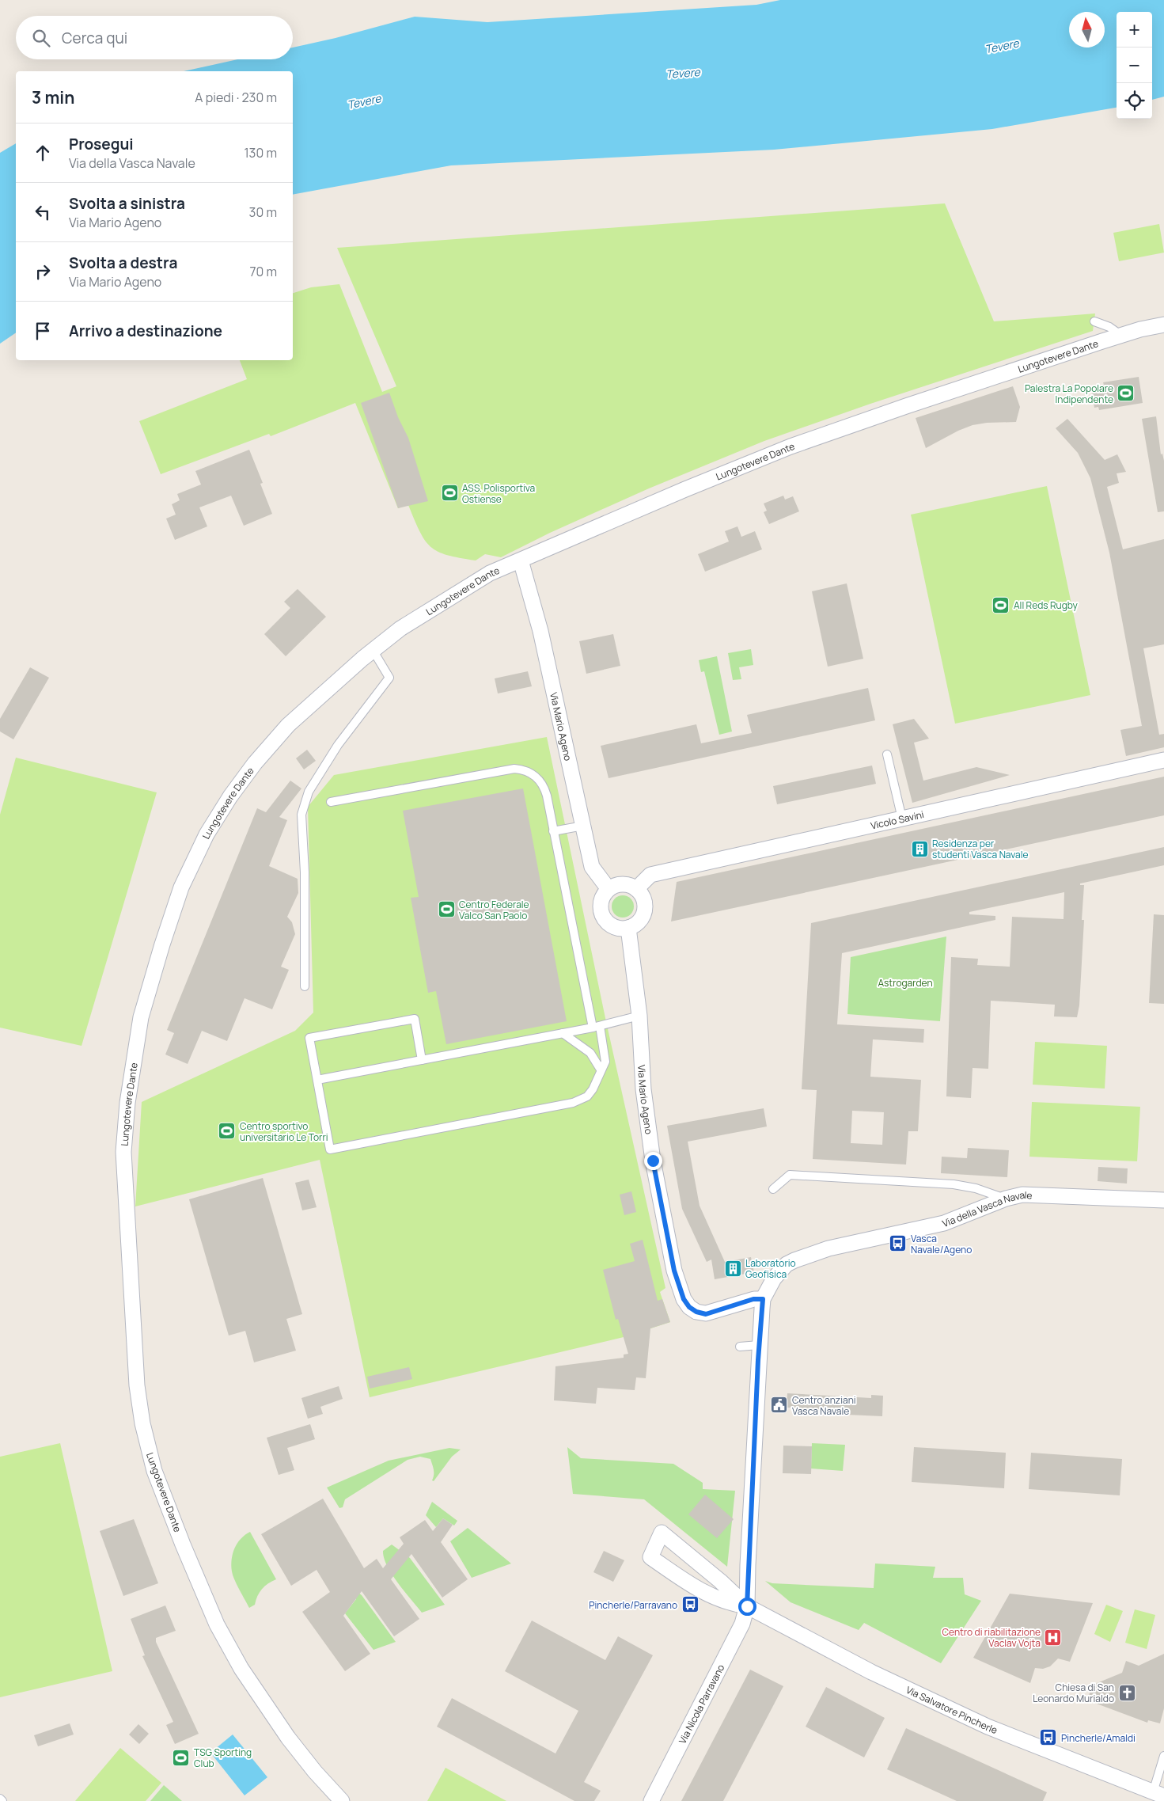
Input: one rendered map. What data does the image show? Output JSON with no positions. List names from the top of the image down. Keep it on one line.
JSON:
{"streets":{"street":["Lungotevere Dante","Via Mario Ageno","Vicolo Savini","Via della Vasca Navale","Via Nicola Parravano","Via Salvatore Pincherle"]},"crossings":[["Lungotevere Dante","Via Mario Ageno"],["Via Mario Ageno","Vicolo Savini"],["Via Mario Ageno","Via della Vasca Navale"],["Via della Vasca Navale","Via Nicola Parravano"],["Via della Vasca Navale","Via Salvatore Pincherle"],["Via Nicola Parravano","Via Salvatore Pincherle"]],"water":["Tevere"],"parks":["Astrogarden"],"places":{"sports":["Palestra La Popolare Indipendente","ASS. Polisportiva Ostiense","All Reds Rugby","Centro Federale Valco San Paolo","Centro sportivo universitario Le Torri","TSG Sporting Club"],"building":["Residenza per studenti Vasca Navale","Laboratorio Geofisica"],"bus stop":["Vasca Navale/Ageno","Pincherle/Parravano","Pincherle/Amaldi"],"public building":["Centro anziani Vasca Navale"],"hospital":["Centro di riabilitazione Vaclav Vojta"],"church":["Chiesa di San Leonardo Murialdo"]},"north":"top","page":{"map_buttons":["+","−"],"search":"Cerca qui","heading":["3 min","A piedi · 230 m"],"list":[["Prosegui","Via della Vasca Navale","130 m"],["Svolta a sinistra","Via Mario Ageno","30 m"],["Svolta a destra","Via Mario Ageno","70 m"],"Arrivo a destinazione"]}}
